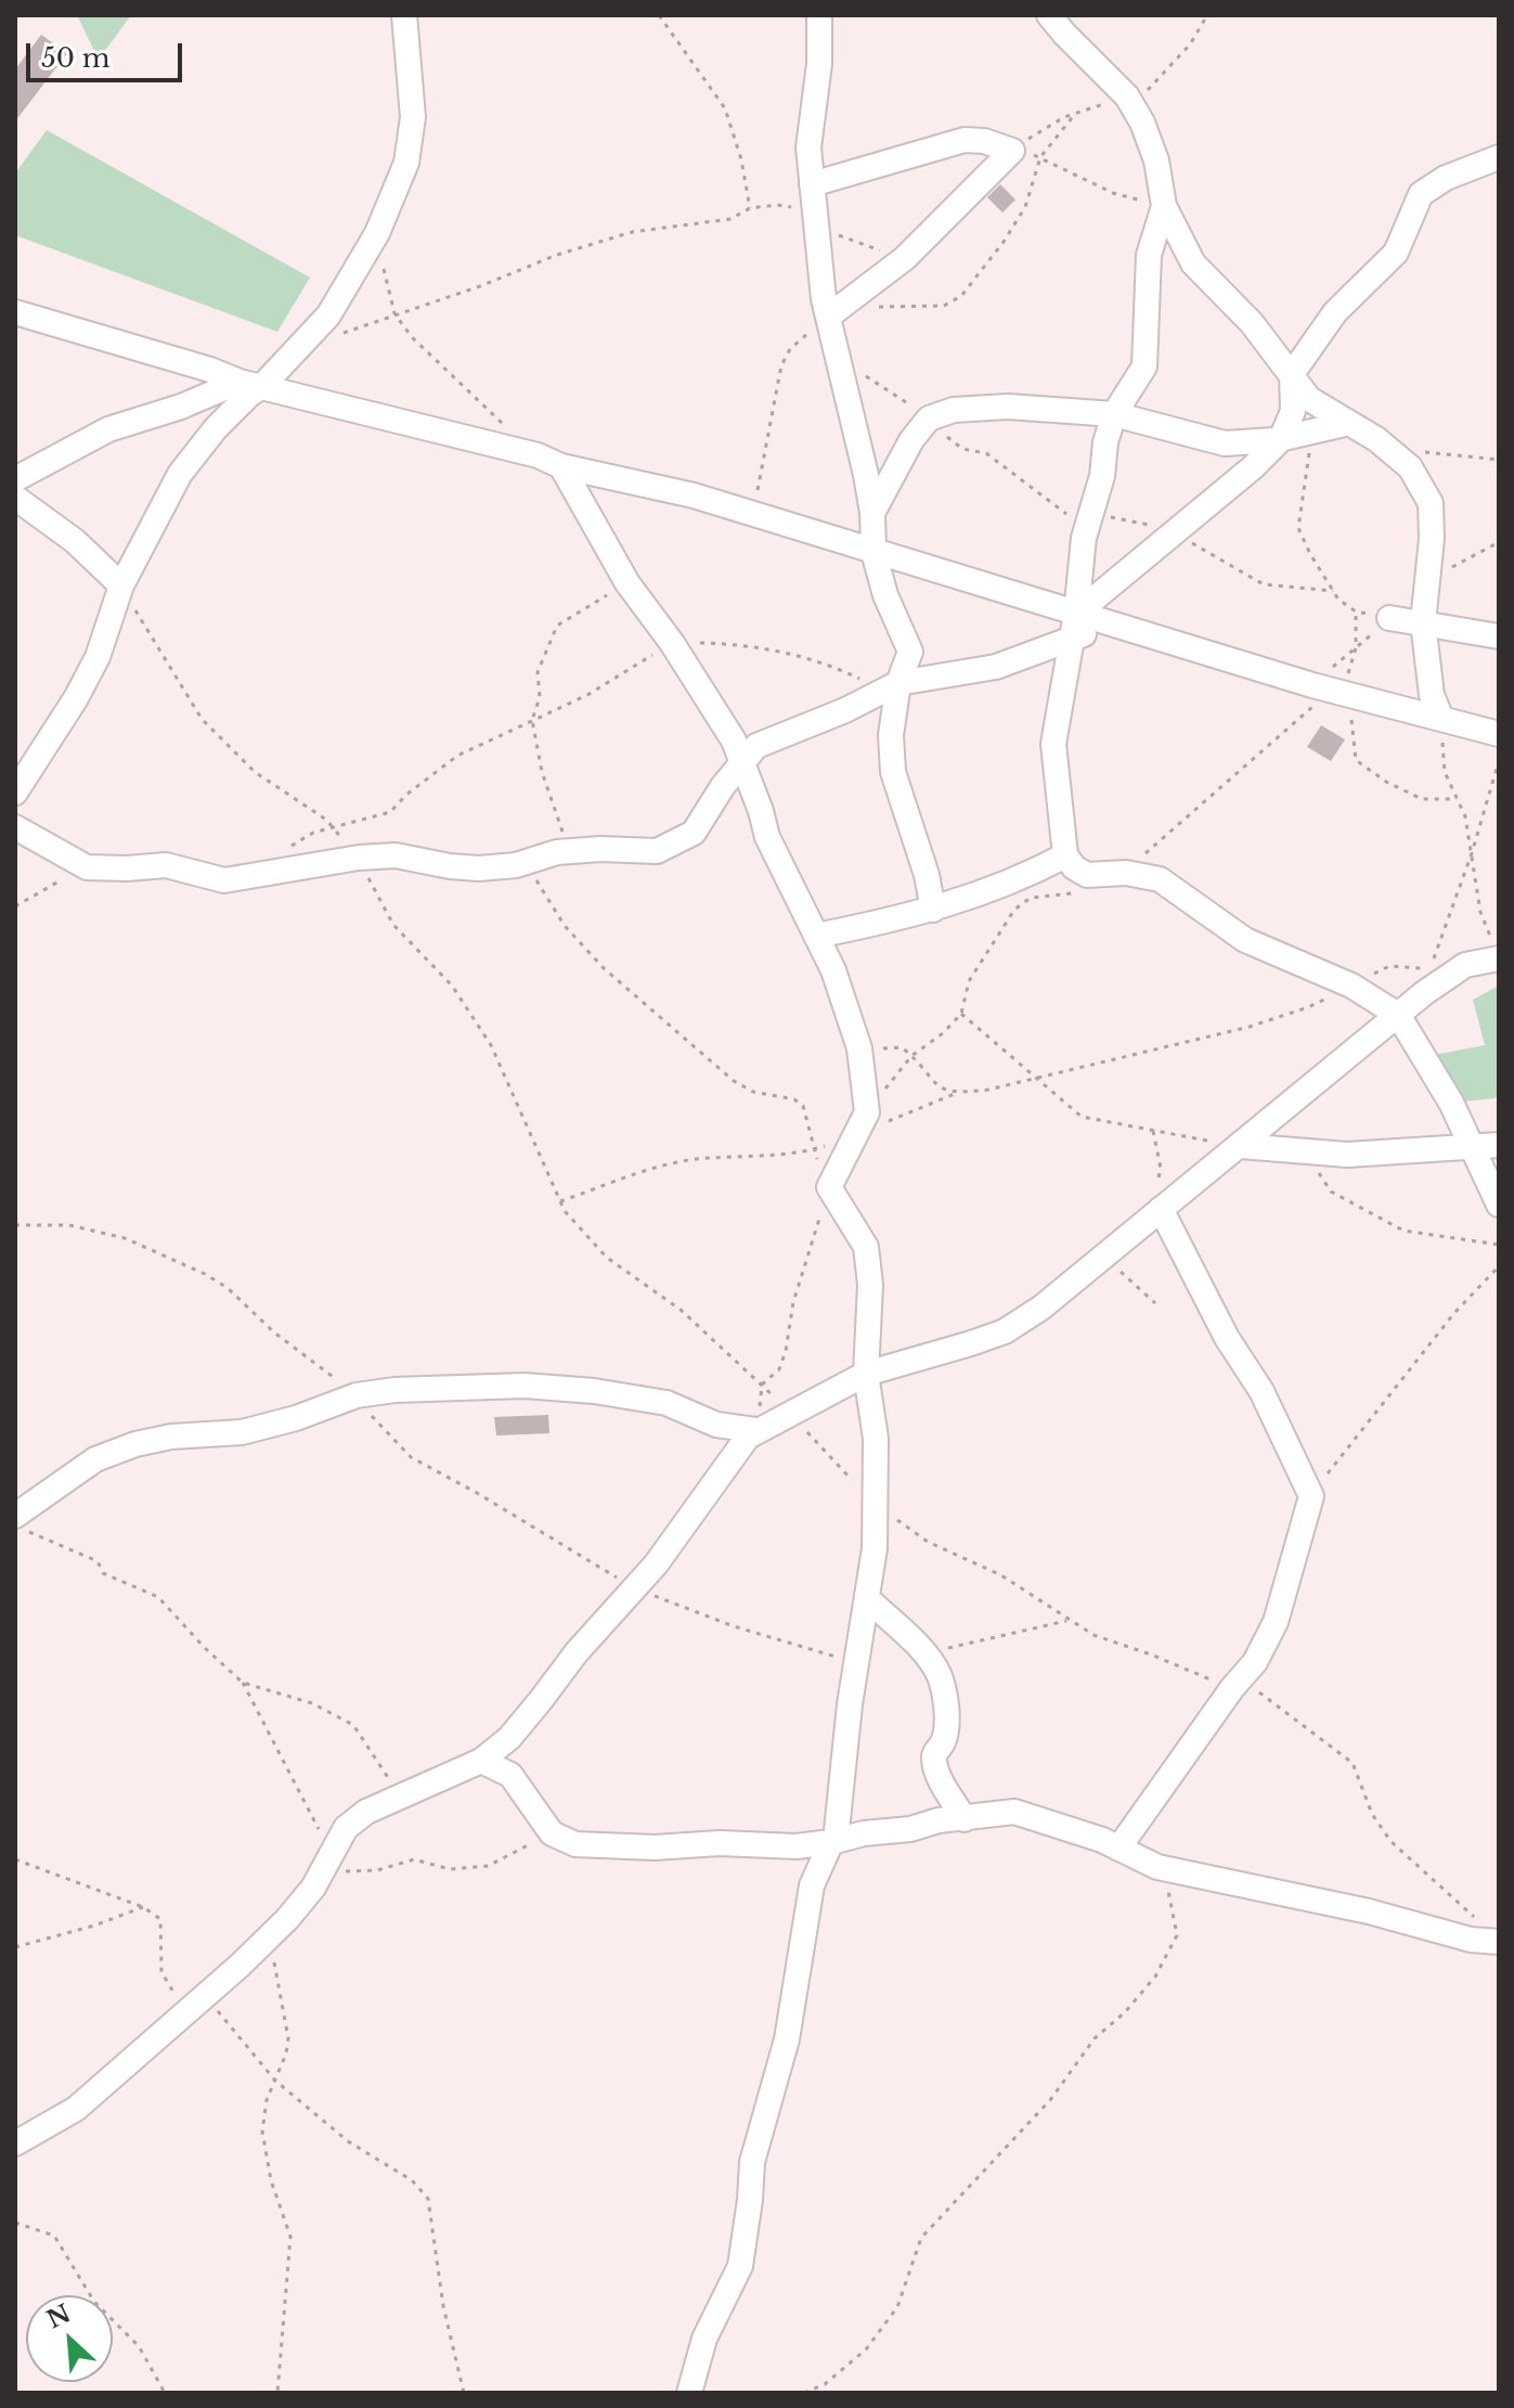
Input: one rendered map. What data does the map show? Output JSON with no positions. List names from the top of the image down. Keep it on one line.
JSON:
{"scale_bar":"50 m","north":"top left"}
